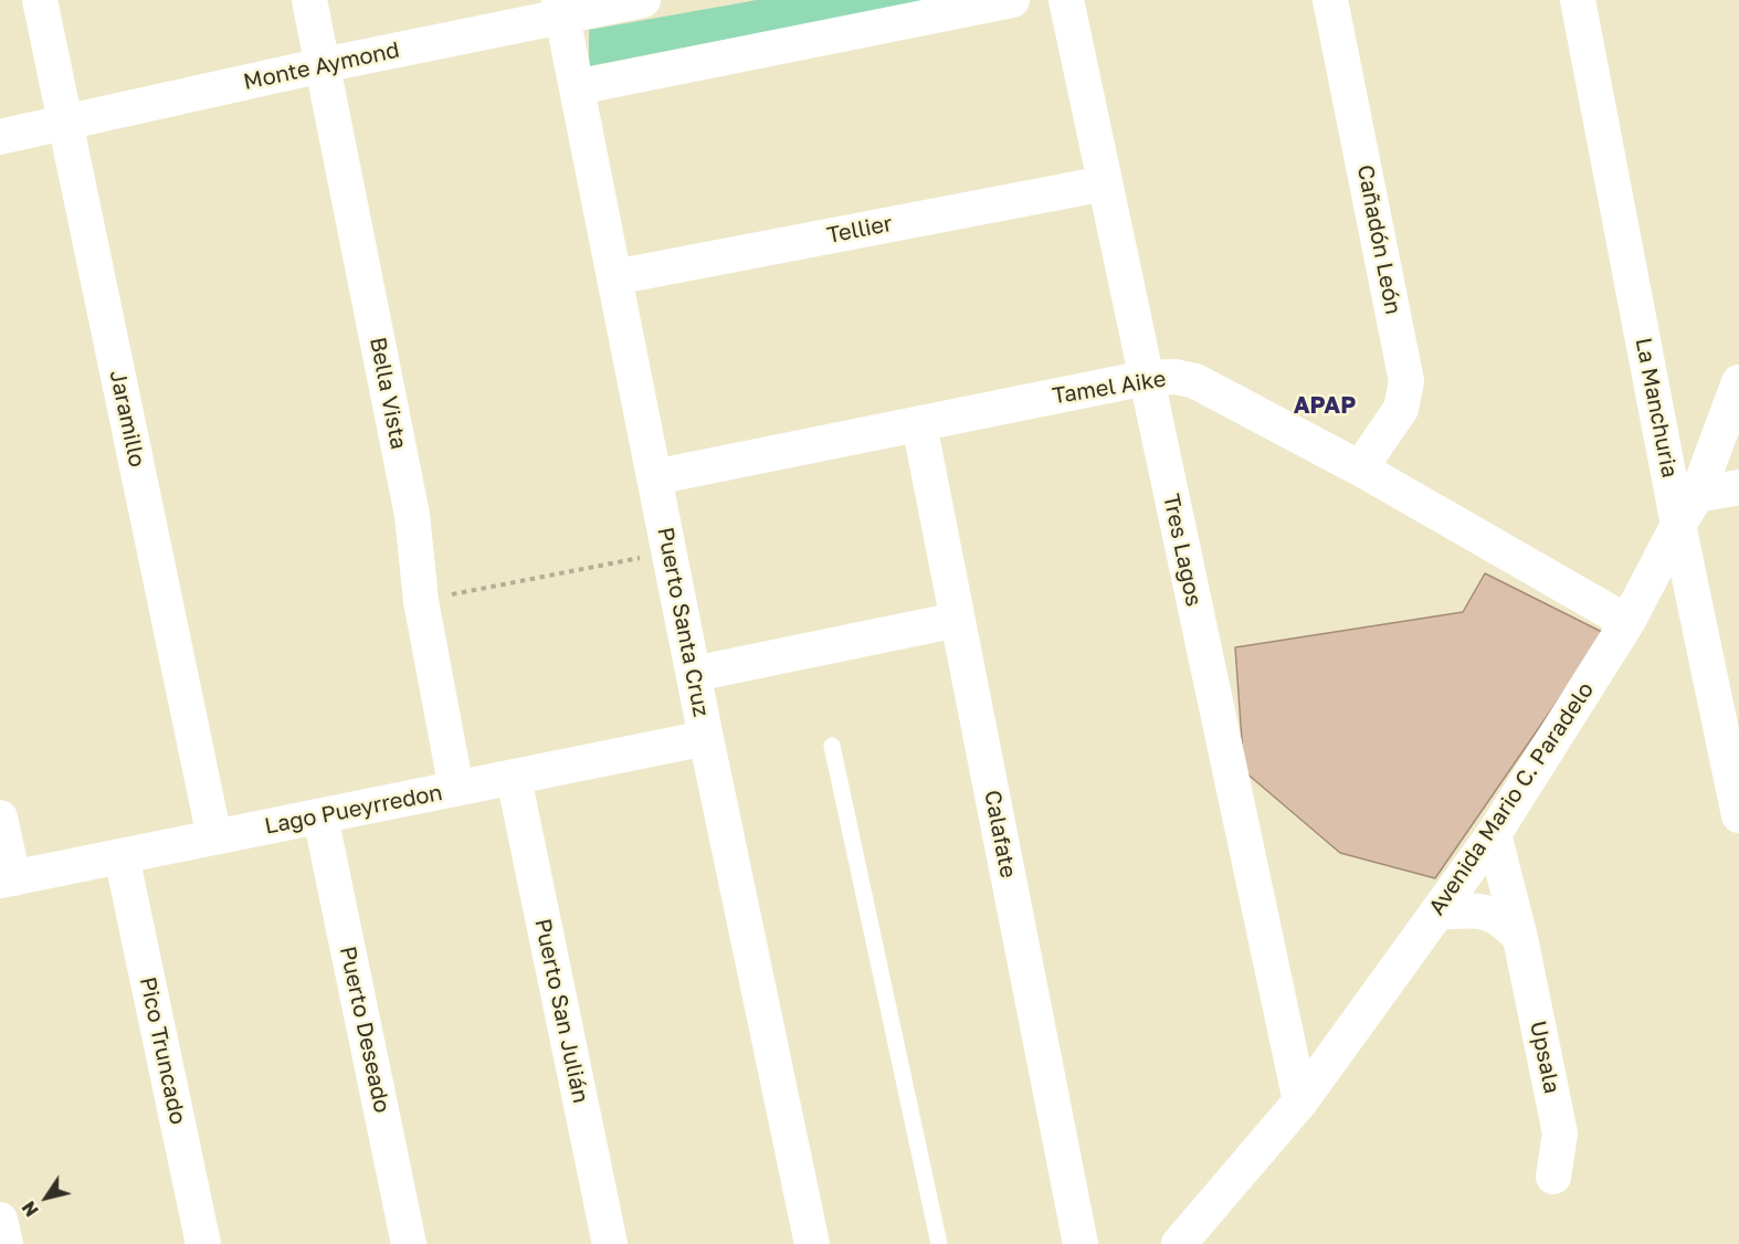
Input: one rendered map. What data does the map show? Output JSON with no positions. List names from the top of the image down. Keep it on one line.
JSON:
{"streets":{"street":["Monte Aymond","Tellier","Cañadón León","Tamel Aike","Bella Vista","La Manchuria","Jaramillo","Tres Lagos","Puerto Santa Cruz","Avenida Mario C. Paradelo","Lago Pueyrredon","Calafate","Puerto San Julián","Puerto Deseado","Pico Truncado","Upsala"]},"crossings":[["Monte Aymond","Bella Vista"],["Monte Aymond","Jaramillo"],["Monte Aymond","Puerto Santa Cruz"],["Tellier","Tres Lagos"],["Tellier","Puerto Santa Cruz"],["Cañadón León","Tamel Aike"],["Tamel Aike","Tres Lagos"],["Tamel Aike","Puerto Santa Cruz"],["Tamel Aike","Avenida Mario C. Paradelo"],["Tamel Aike","Calafate"],["Bella Vista","Lago Pueyrredon"],["La Manchuria","Avenida Mario C. Paradelo"],["Jaramillo","Lago Pueyrredon"],["Tres Lagos","Avenida Mario C. Paradelo"],["Puerto Santa Cruz","Lago Pueyrredon"],["Avenida Mario C. Paradelo","Upsala"],["Lago Pueyrredon","Puerto San Julián"],["Lago Pueyrredon","Puerto Deseado"],["Lago Pueyrredon","Pico Truncado"]],"districts":["APAP"],"north":"bottom left"}
